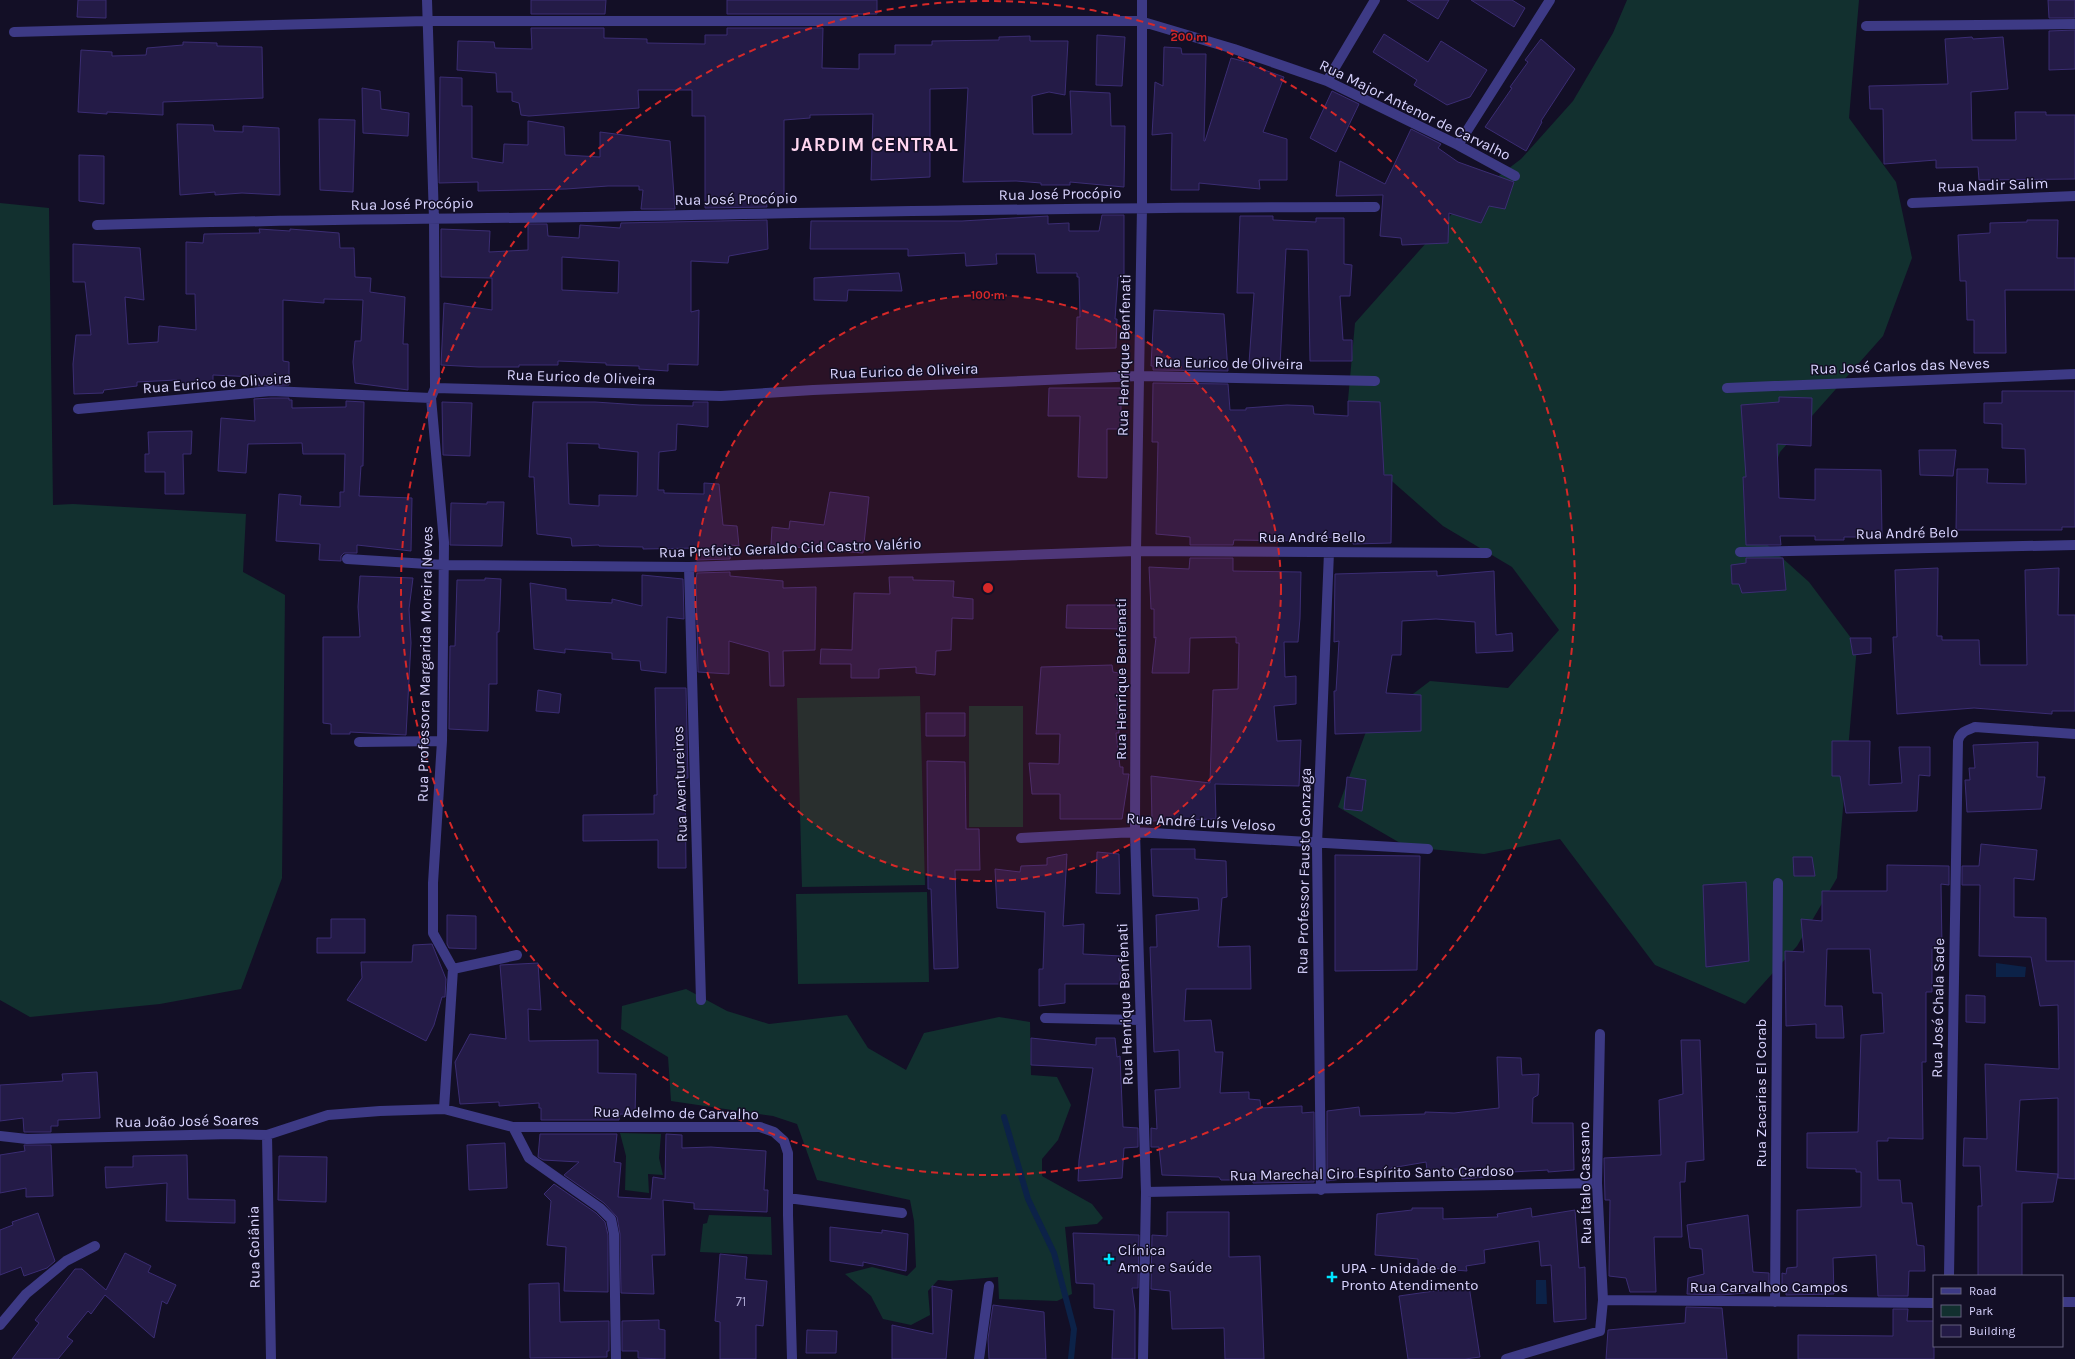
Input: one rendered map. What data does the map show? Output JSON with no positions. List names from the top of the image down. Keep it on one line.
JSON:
{"streets":{"street":["Rua Major Antenor de Carvalho","Rua Nadir Salim","Rua José Procópio","Rua Henrique Benfenati","Rua Eurico de Oliveira","Rua José Carlos das Neves","Rua André Belo","Rua André Bello","Rua Prefeito Geraldo Cid Castro Valério","Rua Professora Margarida Moreira Neves","Rua Aventureiros","Rua André Luís Veloso","Rua Professor Fausto Gonzaga","Rua José Chala Sade","Rua Zacarias El Corab","Rua Adelmo de Carvalho","Rua João José Soares","Rua Marechal Ciro Espírito Santo Cardoso","Rua Ítalo Cassano","Rua Goiânia","Rua Carvalhoo Campos"]},"crossings":[["Rua Major Antenor de Carvalho","Rua Henrique Benfenati"],["Rua Major Antenor de Carvalho","Rua Professora Margarida Moreira Neves"],["Rua José Procópio","Rua Henrique Benfenati"],["Rua José Procópio","Rua Professora Margarida Moreira Neves"],["Rua Henrique Benfenati","Rua Eurico de Oliveira"],["Rua Henrique Benfenati","Rua André Bello"],["Rua Henrique Benfenati","Rua Prefeito Geraldo Cid Castro Valério"],["Rua Henrique Benfenati","Rua André Luís Veloso"],["Rua Henrique Benfenati","Rua Marechal Ciro Espírito Santo Cardoso"],["Rua Eurico de Oliveira","Rua Professora Margarida Moreira Neves"],["Rua André Bello","Rua Prefeito Geraldo Cid Castro Valério"],["Rua André Bello","Rua Professor Fausto Gonzaga"],["Rua Prefeito Geraldo Cid Castro Valério","Rua Professora Margarida Moreira Neves"],["Rua Prefeito Geraldo Cid Castro Valério","Rua Aventureiros"],["Rua André Luís Veloso","Rua Professor Fausto Gonzaga"],["Rua Professor Fausto Gonzaga","Rua Marechal Ciro Espírito Santo Cardoso"],["Rua Zacarias El Corab","Rua Carvalhoo Campos"],["Rua Adelmo de Carvalho","Rua João José Soares"],["Rua João José Soares","Rua Goiânia"],["Rua Marechal Ciro Espírito Santo Cardoso","Rua Ítalo Cassano"],["Rua Ítalo Cassano","Rua Carvalhoo Campos"]],"districts":["JARDIM CENTRAL"],"places":{"health":["Clínica Amor e Saúde","UPA - Unidade de Pronto Atendimento"]},"house_numbers":["71"],"legend":["Road","Park","Building"],"rings":["200 m","100 m"]}
